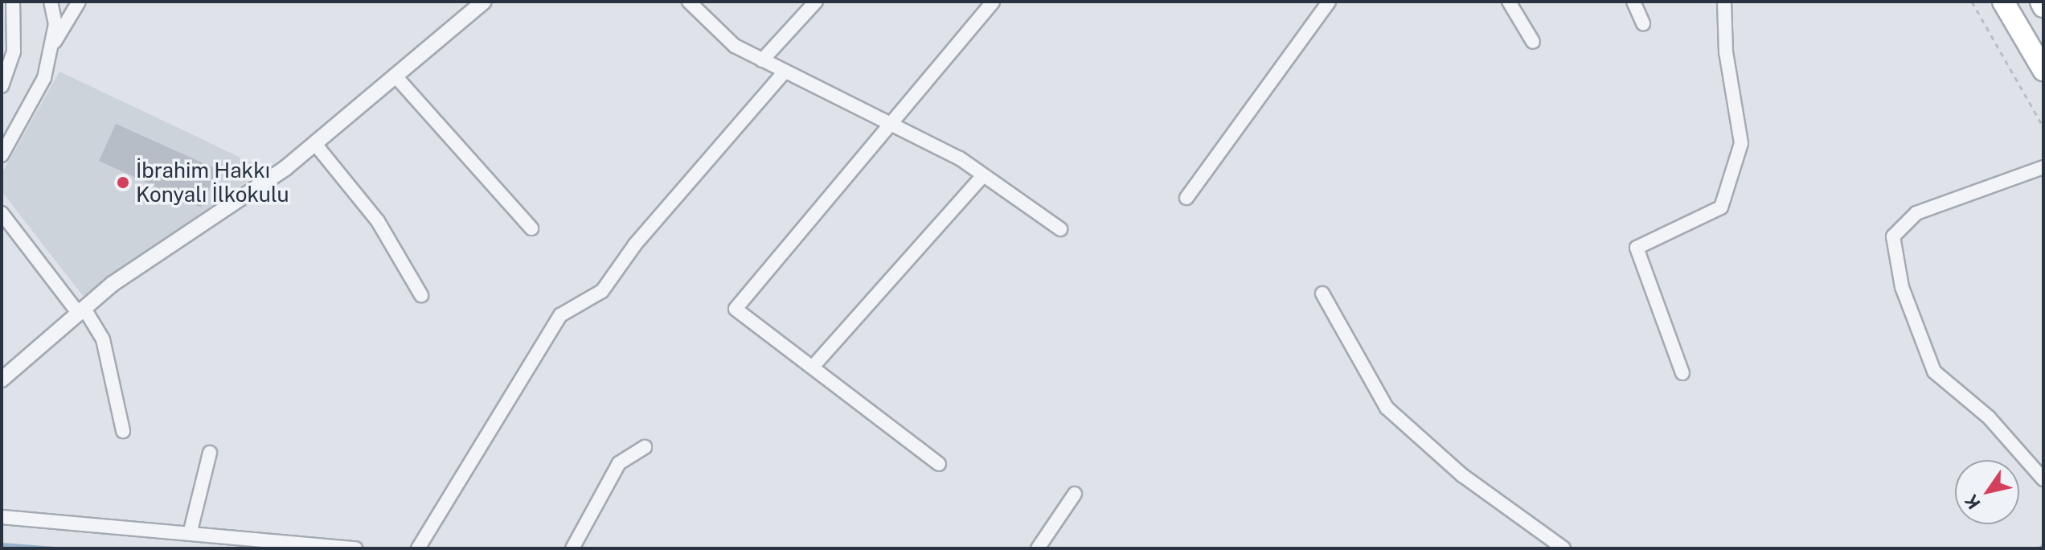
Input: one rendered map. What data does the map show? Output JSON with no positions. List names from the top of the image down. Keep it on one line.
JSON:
{"places":["İbrahim Hakkı Konyalı İlkokulu"],"north":"bottom left"}
